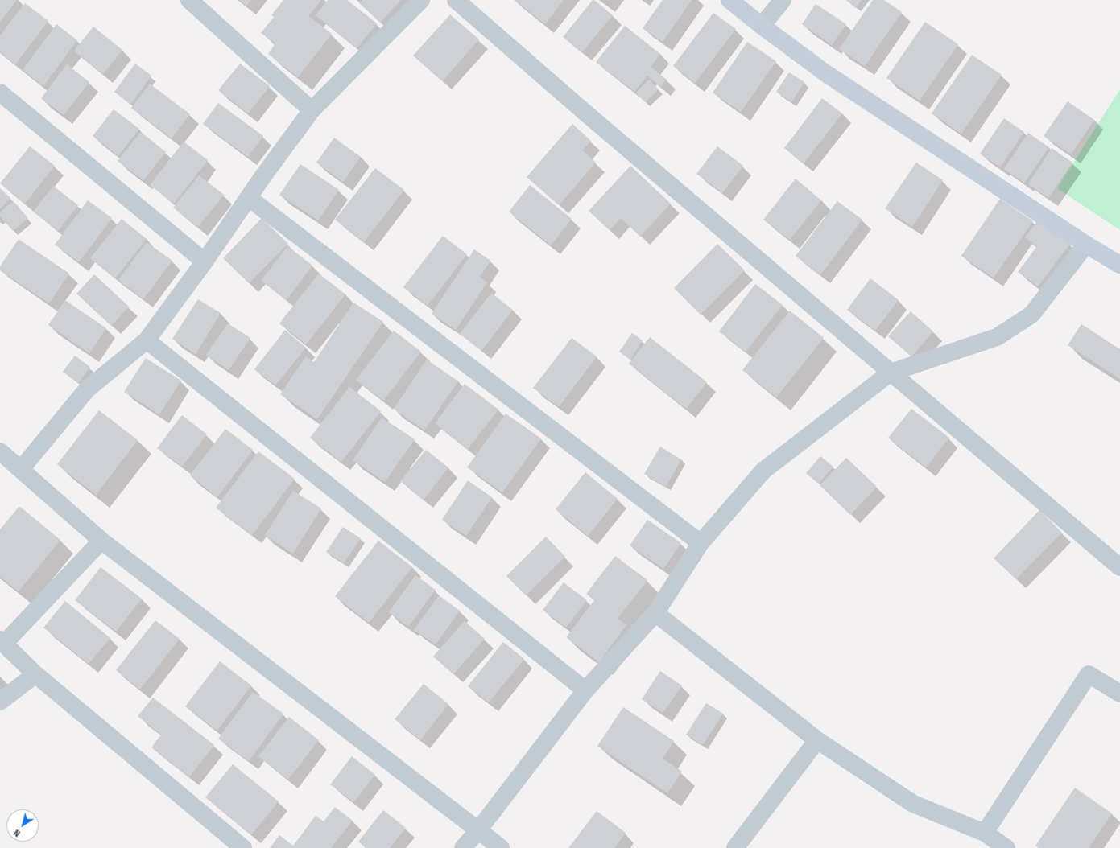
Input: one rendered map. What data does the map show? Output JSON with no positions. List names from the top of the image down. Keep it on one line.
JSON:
{"north":"bottom left"}
